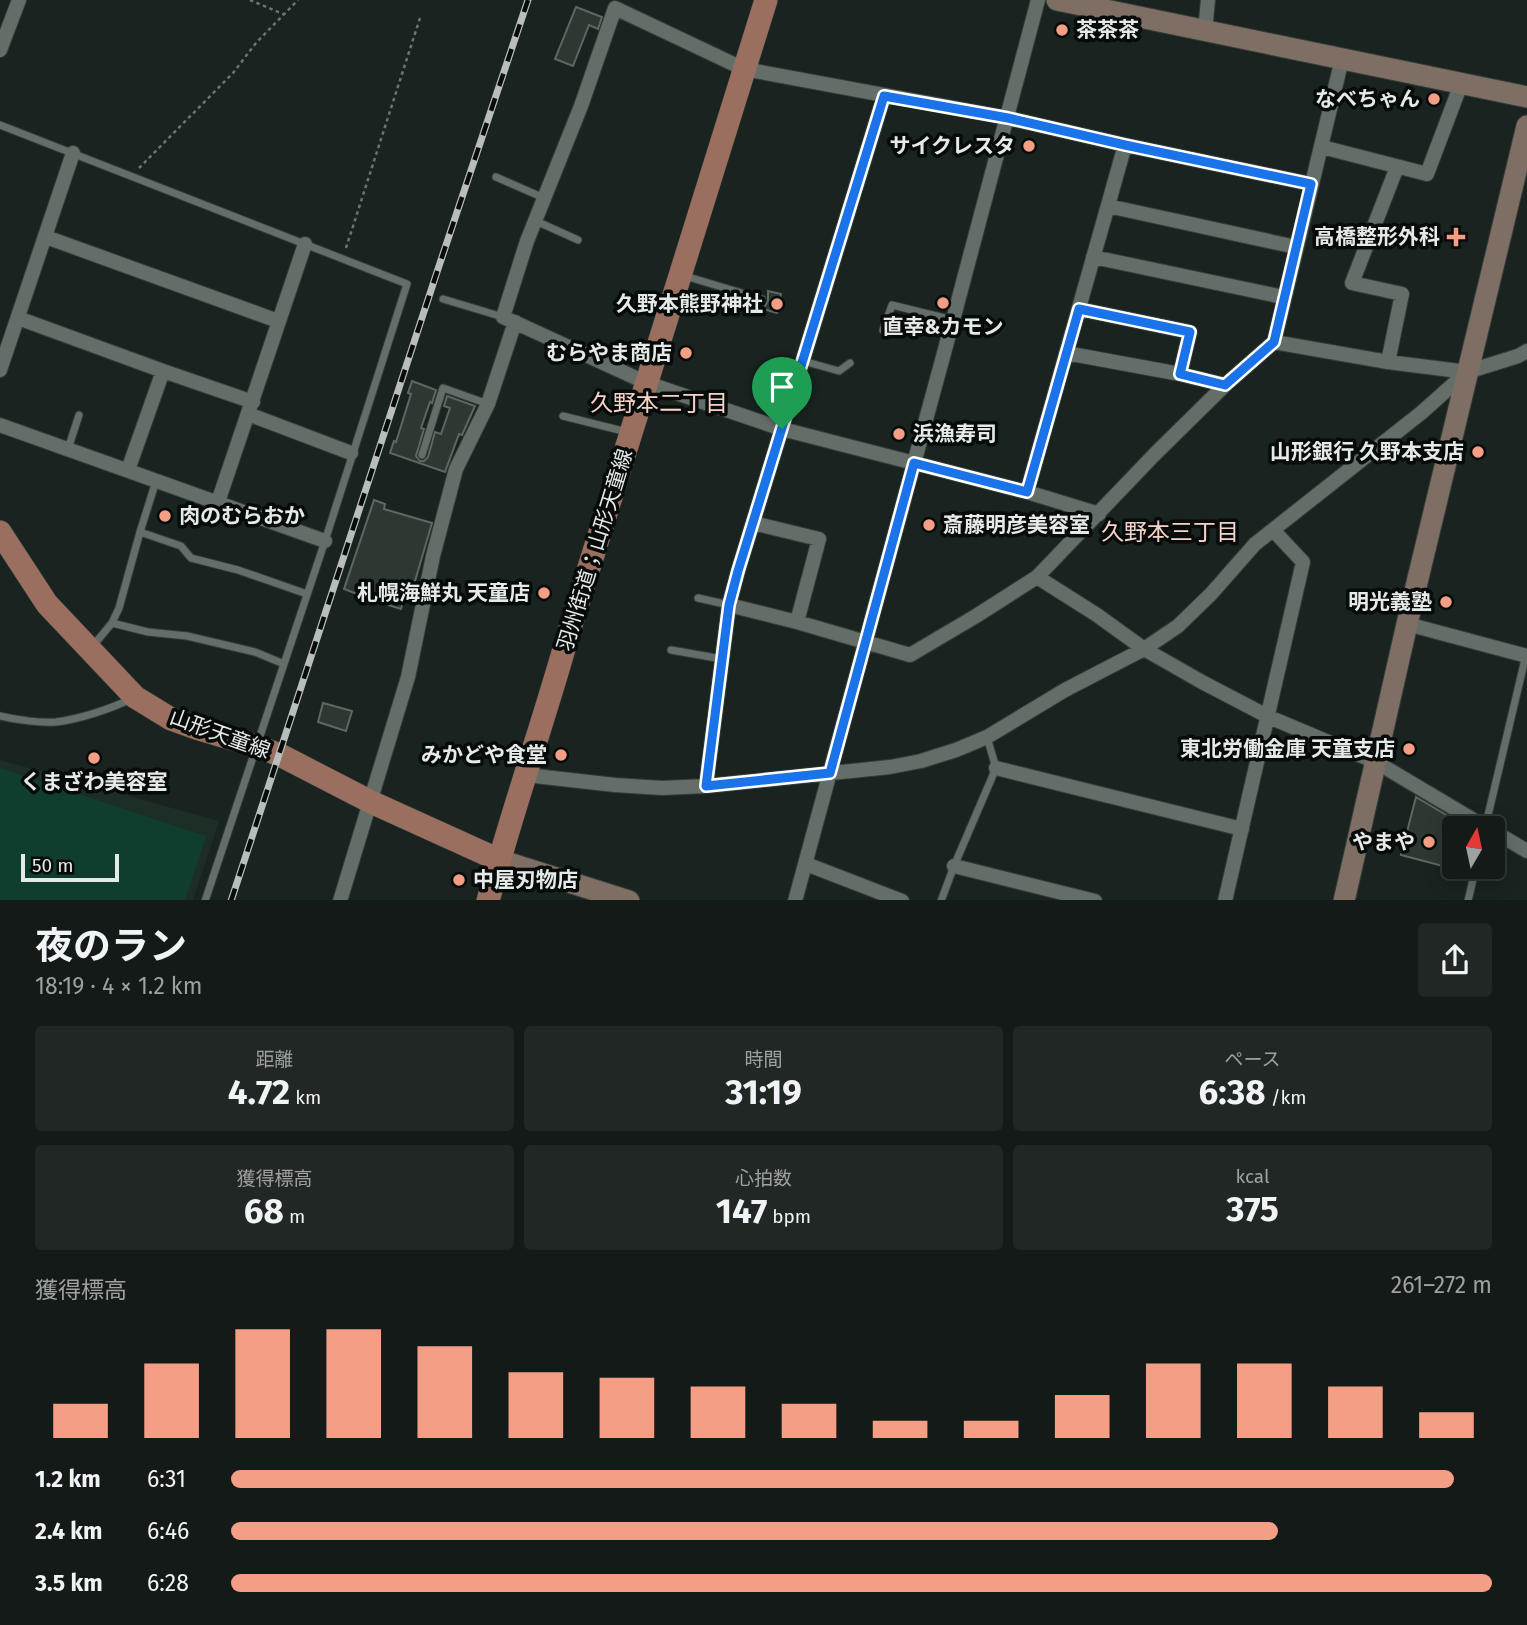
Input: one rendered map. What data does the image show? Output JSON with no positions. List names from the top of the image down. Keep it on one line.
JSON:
{"streets":{"main road":["羽州街道；山形天童線","山形天童線"]},"crossings":[["羽州街道；山形天童線","山形天童線"]],"districts":["久野本二丁目","久野本三丁目"],"places":{"other":["茶茶茶","なべちゃん","サイクレスタ","直幸&カモン","久野本熊野神社","むらやま商店","浜漁寿司","山形銀行 久野本支店","肉のむらおか","斎藤明彦美容室","札幌海鮮丸 天童店","明光義塾","東北労働金庫 天童支店","みかどや食堂","くまざわ美容室","やまや","中屋刃物店"],"health":["高橋整形外科"]},"scale_bar":"50 m","north":"top","page":{"scale":"50 m","heading":["夜のラン","18:19 · 4 × 1.2 km"],"stats":[["距離","4.72 km"],["時間","31:19"],["ペース","6:38 /km"],["獲得標高","68 m"],["心拍数","147 bpm"],["kcal","375"]],"chart":["獲得標高","261–272 m"],"list":[{"name":"1.2 km","note":"6:31"},{"name":"2.4 km","note":"6:46"},{"name":"3.5 km","note":"6:28"}]}}
